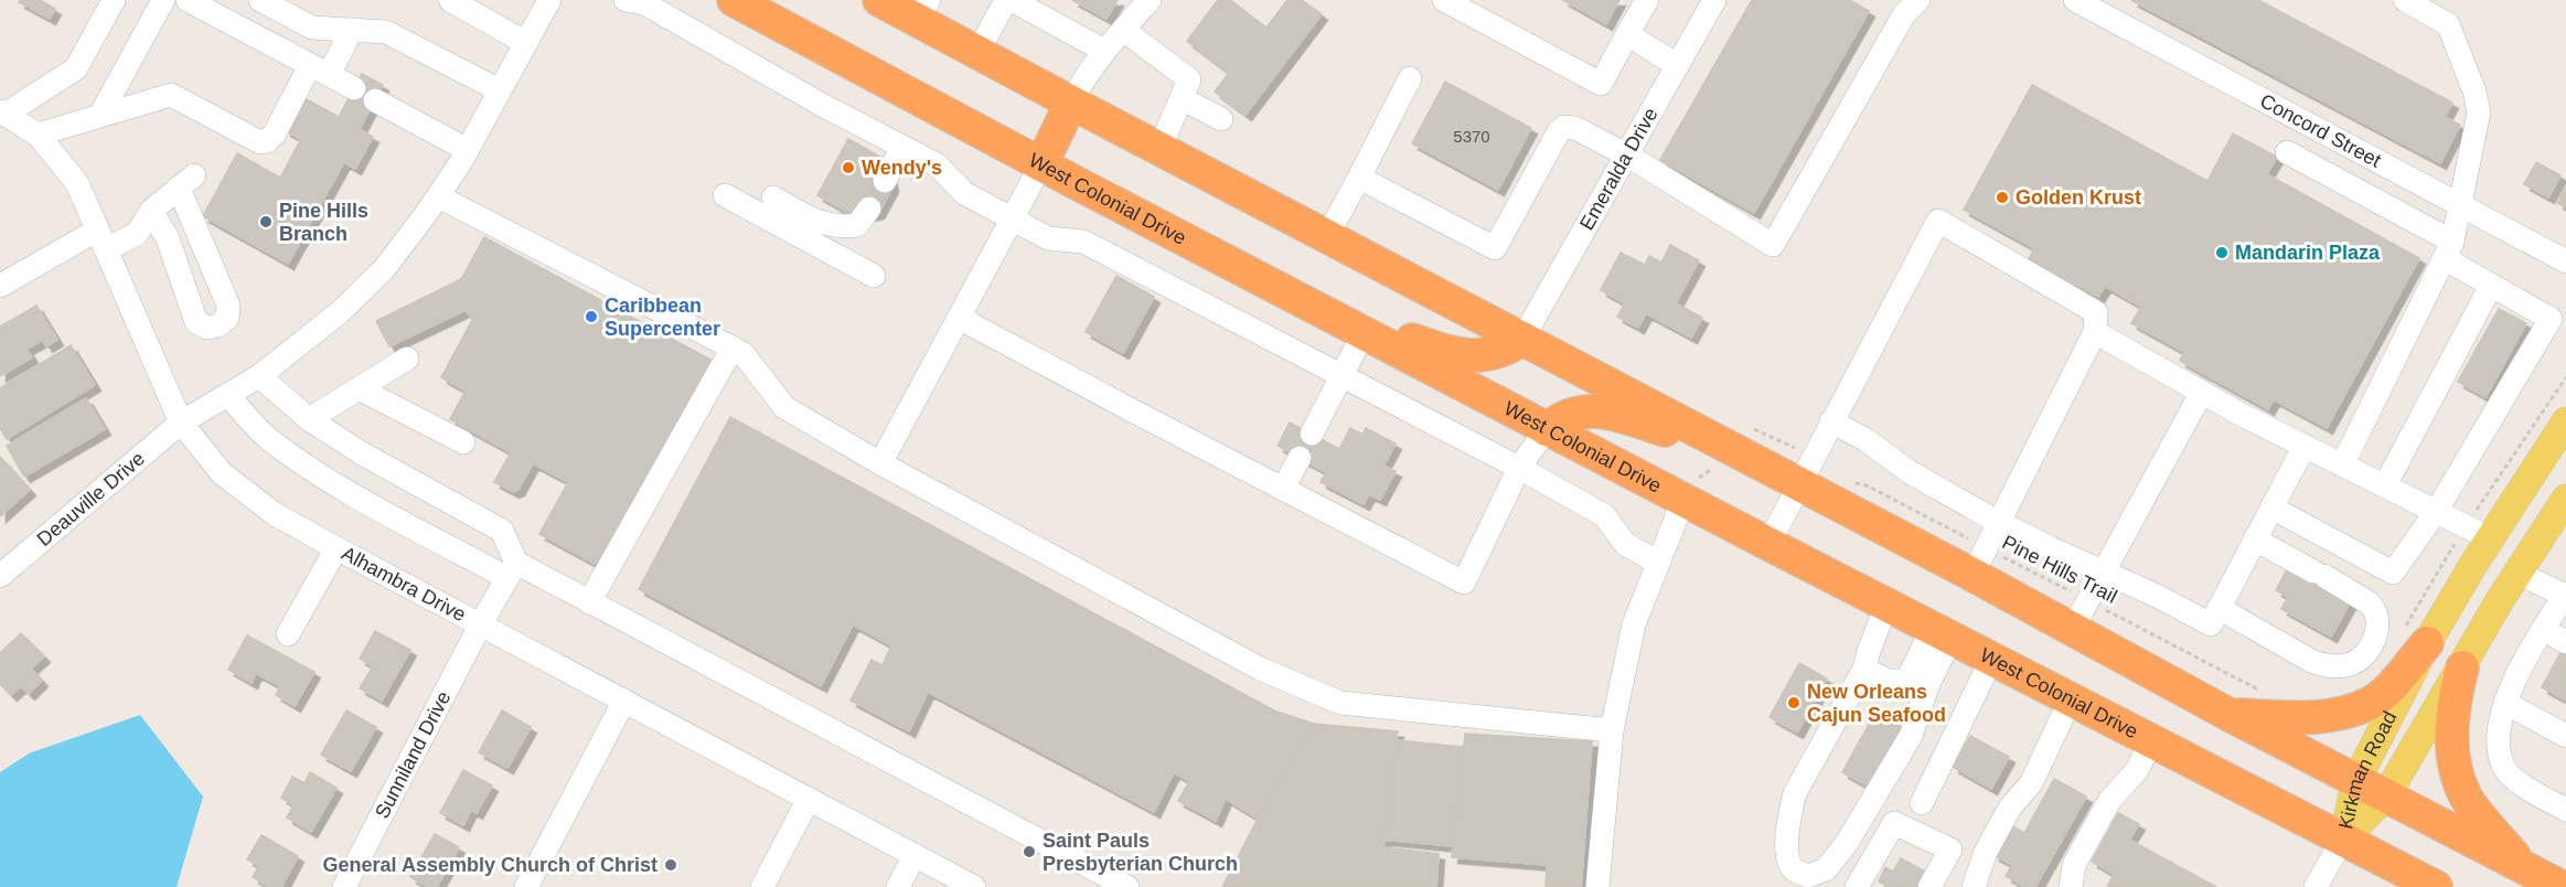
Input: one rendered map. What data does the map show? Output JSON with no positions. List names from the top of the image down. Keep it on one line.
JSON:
{"streets":{"highway":["West Colonial Drive"],"main road":["Kirkman Road"],"street":["Concord Street","Emeralda Drive","Deauville Drive","Alhambra Drive","Sunniland Drive"],"path":["Pine Hills Trail"]},"crossings":[["West Colonial Drive","Kirkman Road"],["Deauville Drive","Alhambra Drive"],["Alhambra Drive","Sunniland Drive"]],"places":["Wendy's","Golden Krust","Pine Hills Branch","Mandarin Plaza","Caribbean Supercenter","New Orleans Cajun Seafood","Saint Pauls Presbyterian Church","General Assembly Church of Christ"],"house_numbers":["5370"]}
